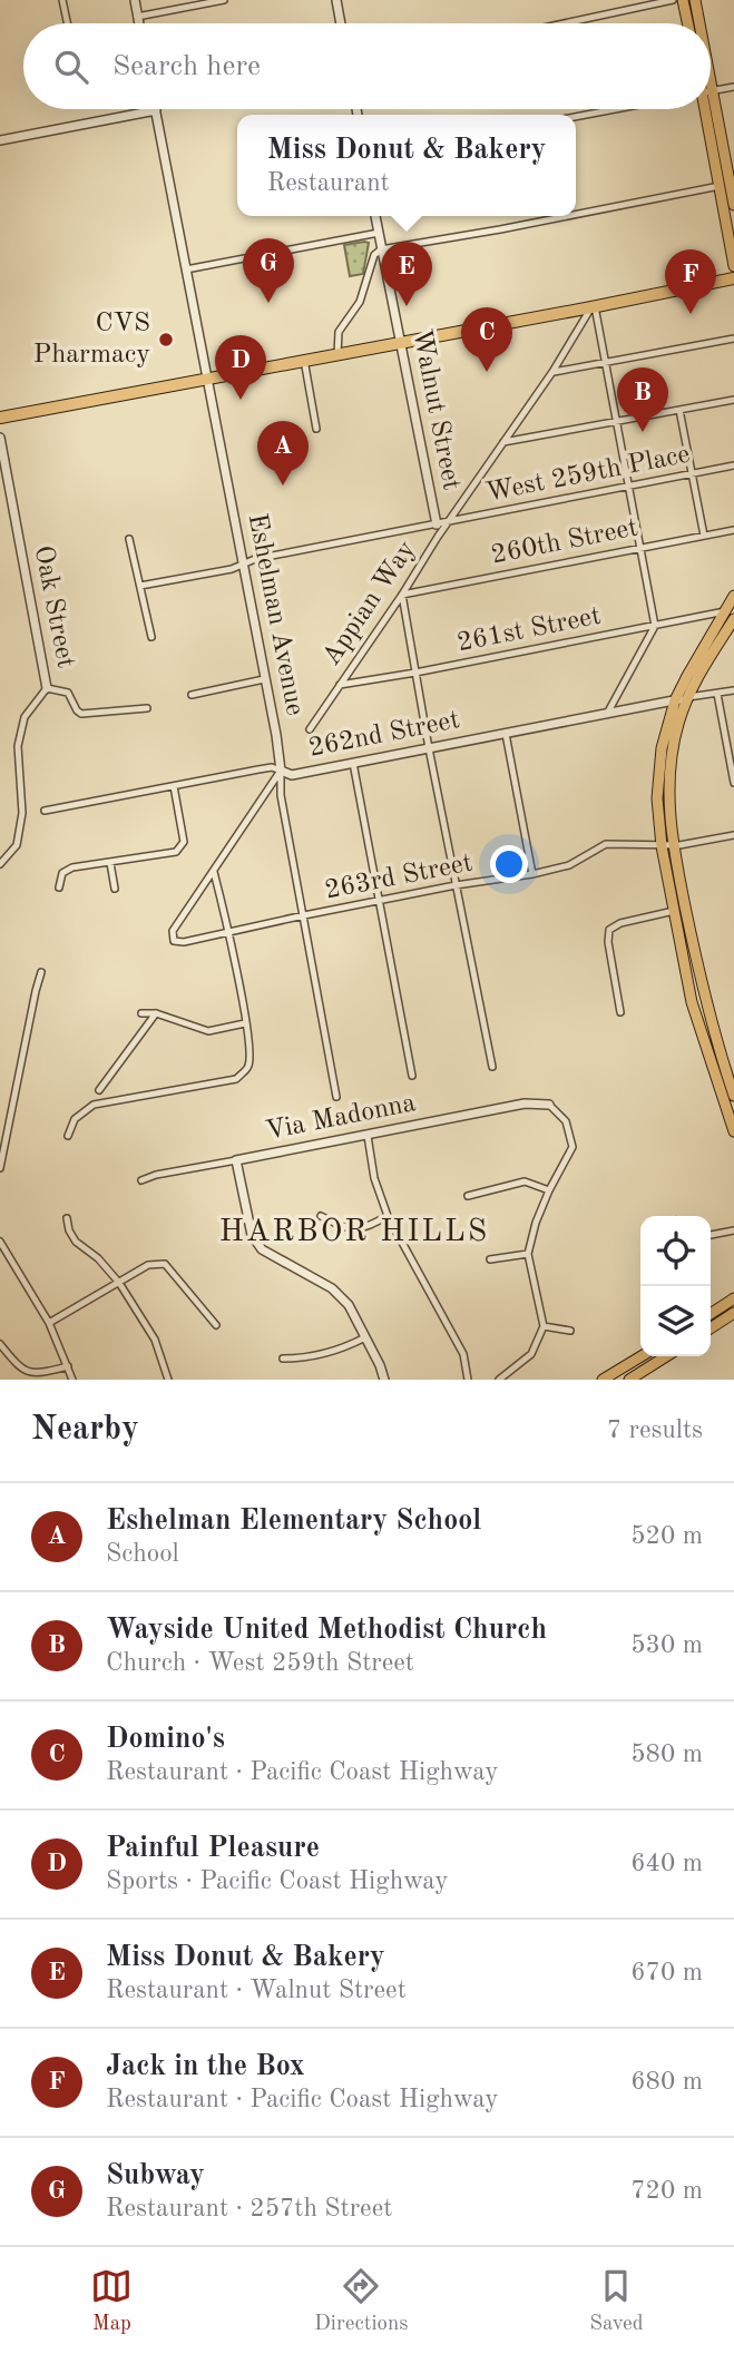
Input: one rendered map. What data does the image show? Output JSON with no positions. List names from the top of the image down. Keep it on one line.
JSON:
{"streets":{"street":["Walnut Street","West 259th Place","260th Street","Appian Way","Oak Street","Eshelman Avenue","261st Street","262nd Street","263rd Street","Via Madonna"]},"crossings":[["Walnut Street","West 259th Place"],["Walnut Street","Appian Way"],["West 259th Place","Appian Way"],["West 259th Place","Eshelman Avenue"],["260th Street","Appian Way"],["Appian Way","261st Street"],["Eshelman Avenue","262nd Street"],["Eshelman Avenue","263rd Street"]],"districts":["HARBOR HILLS"],"places":["CVS Pharmacy"],"page":{"search":"Search here","popup":["Miss Donut & Bakery","Restaurant"],"pins":["G","E","F","C","D","B","A"],"heading":["Nearby","7 results"],"list":[{"mark":"A","name":"Eshelman Elementary School","note":"School","value":"520 m"},{"mark":"B","name":"Wayside United Methodist Church","note":"Church · West 259th Street","value":"530 m"},{"mark":"C","name":"Domino's","note":"Restaurant · Pacific Coast Highway","value":"580 m"},{"mark":"D","name":"Painful Pleasure","note":"Sports · Pacific Coast Highway","value":"640 m"},{"mark":"E","name":"Miss Donut & Bakery","note":"Restaurant · Walnut Street","value":"670 m"},{"mark":"F","name":"Jack in the Box","note":"Restaurant · Pacific Coast Highway","value":"680 m"},{"mark":"G","name":"Subway","note":"Restaurant · 257th Street","value":"720 m"}],"nav":["Map","Directions","Saved"]}}
